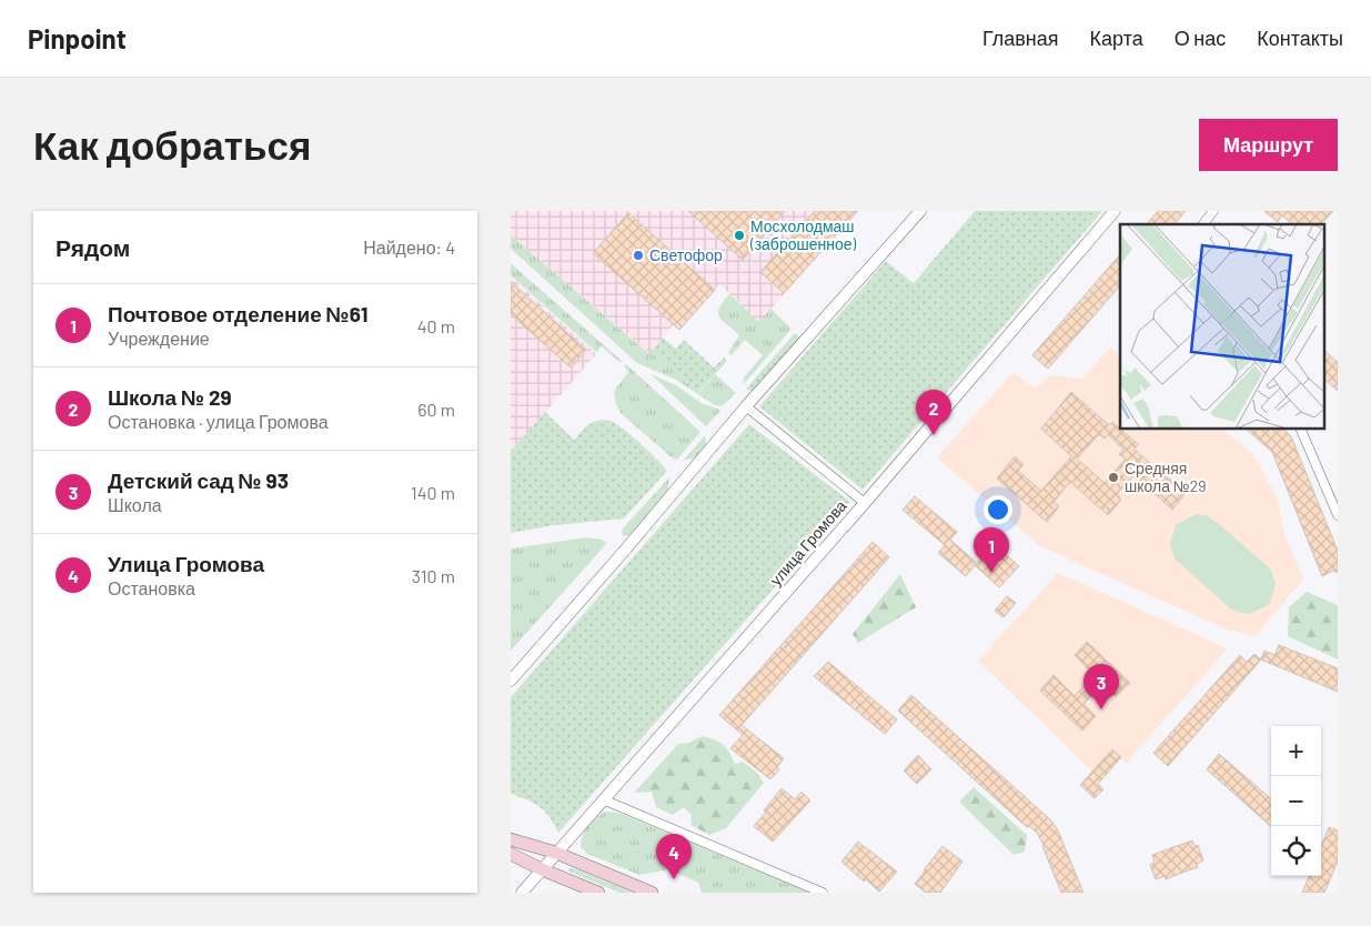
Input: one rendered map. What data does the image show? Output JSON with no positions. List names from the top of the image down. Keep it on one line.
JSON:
{"streets":{"street":["улица Громова"]},"places":["Мосхолодмаш (заброшенное)","Светофор","Средняя школа №29"],"page":{"header":"Pinpoint","nav":["Главная","Карта","О нас","Контакты"],"buttons":"Маршрут","title":"Как добраться","heading":["Рядом","Найдено: 4"],"list":[{"mark":"1","name":"Почтовое отделение №61","note":"Учреждение","value":"40 m"},{"mark":"2","name":"Школа № 29","note":"Остановка · улица Громова","value":"60 m"},{"mark":"3","name":"Детский сад № 93","note":"Школа","value":"140 m"},{"mark":"4","name":"Улица Громова","note":"Остановка","value":"310 m"}],"pins":["2","1","3","4"],"map_buttons":["+","−"]}}
